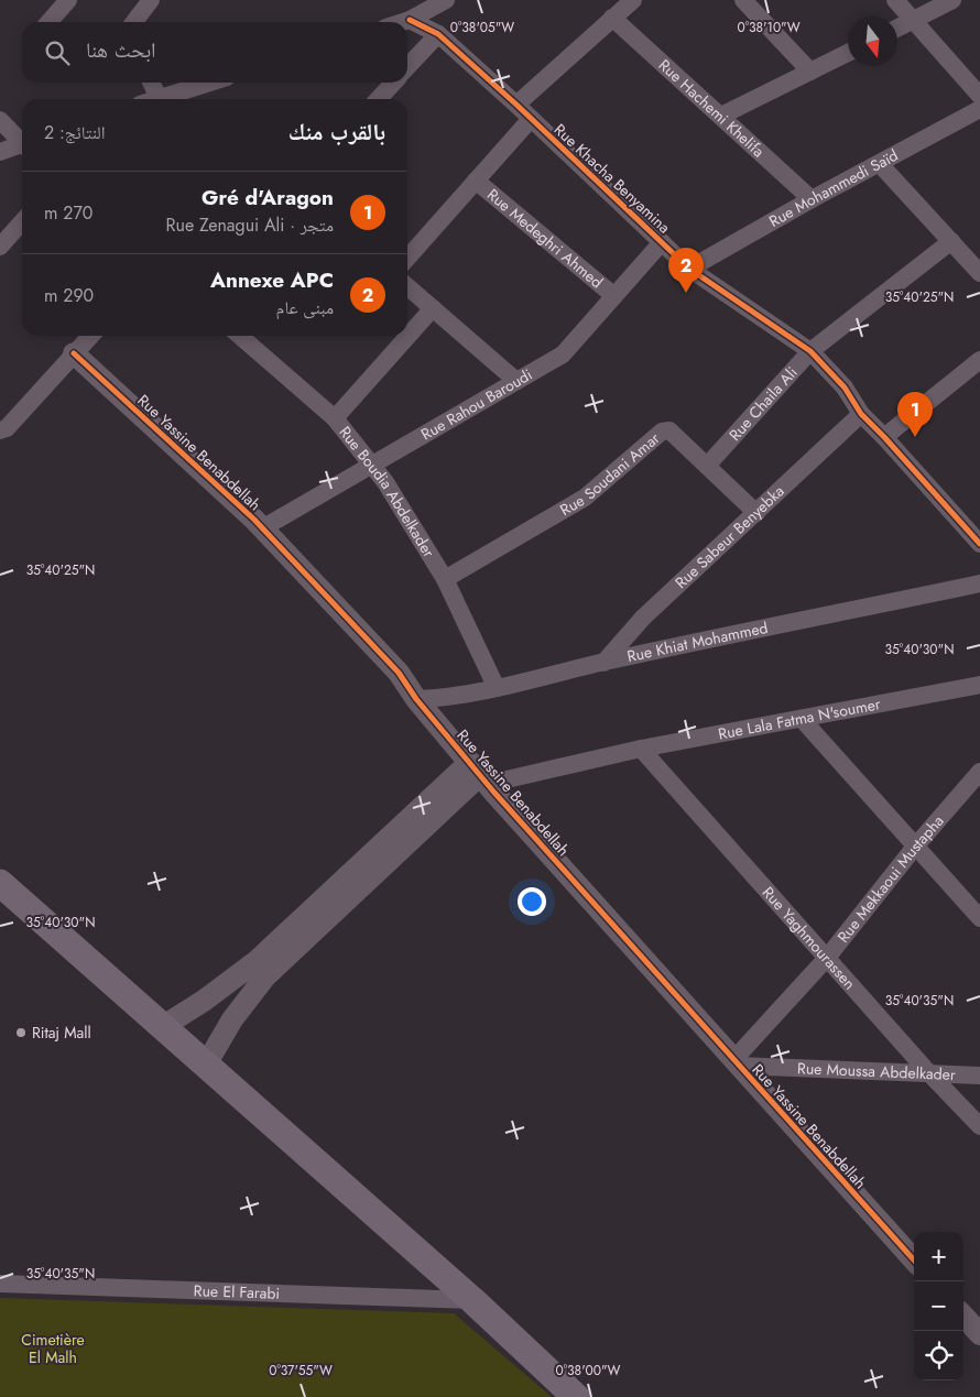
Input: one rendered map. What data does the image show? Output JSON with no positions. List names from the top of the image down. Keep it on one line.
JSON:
{"streets":{"street":["Rue Hachemi Khelifa","Rue Khacha Benyamina","Rue Mohammedi Saïd","Rue Medeghri Ahmed","Rue Rahou Baroudi","Rue Chaila Ali","Rue Yassine Benabdellah","Rue Soudani Amar","Rue Boudia Abdelkader","Rue Sabeur Benyebka","Rue Khiat Mohammed","Rue Lala Fatma N'soumer","Rue Mekkaoui Mustapha","Rue Yaghmourassen","Rue Moussa Abdelkader","Rue El Farabi"]},"crossings":[["Rue Hachemi Khelifa","Rue Mohammedi Saïd"],["Rue Khacha Benyamina","Rue Mohammedi Saïd"],["Rue Khacha Benyamina","Rue Rahou Baroudi"],["Rue Khacha Benyamina","Rue Chaila Ali"],["Rue Khacha Benyamina","Rue Sabeur Benyebka"],["Rue Medeghri Ahmed","Rue Rahou Baroudi"],["Rue Rahou Baroudi","Rue Yassine Benabdellah"],["Rue Rahou Baroudi","Rue Boudia Abdelkader"],["Rue Chaila Ali","Rue Soudani Amar"],["Rue Yassine Benabdellah","Rue Khiat Mohammed"],["Rue Yassine Benabdellah","Rue Lala Fatma N'soumer"],["Rue Yassine Benabdellah","Rue Mekkaoui Mustapha"],["Rue Yassine Benabdellah","Rue Moussa Abdelkader"],["Rue Soudani Amar","Rue Boudia Abdelkader"],["Rue Soudani Amar","Rue Sabeur Benyebka"],["Rue Boudia Abdelkader","Rue Khiat Mohammed"],["Rue Sabeur Benyebka","Rue Khiat Mohammed"],["Rue Lala Fatma N'soumer","Rue Yaghmourassen"],["Rue Mekkaoui Mustapha","Rue Yaghmourassen"],["Rue Mekkaoui Mustapha","Rue Moussa Abdelkader"],["Rue Yaghmourassen","Rue Moussa Abdelkader"]],"parks":["Cimetière El Malh"],"places":["Ritaj Mall"],"north":"bottom","page":{"search":"ابحث هنا","heading":["بالقرب منك","النتائج: 2"],"list":[{"mark":"1","name":"Gré d'Aragon","note":"متجر · Rue Zenagui Ali","value":"270 m"},{"mark":"2","name":"Annexe APC","note":"مبنى عام","value":"290 m"}],"pins":["2","1"],"map_buttons":["+","−"]},"coordinates":["0°38'05\"W","0°38'10\"W","35°40'25\"N","35°40'30\"N","35°40'35\"N","0°37'55\"W","0°38'00\"W"]}
